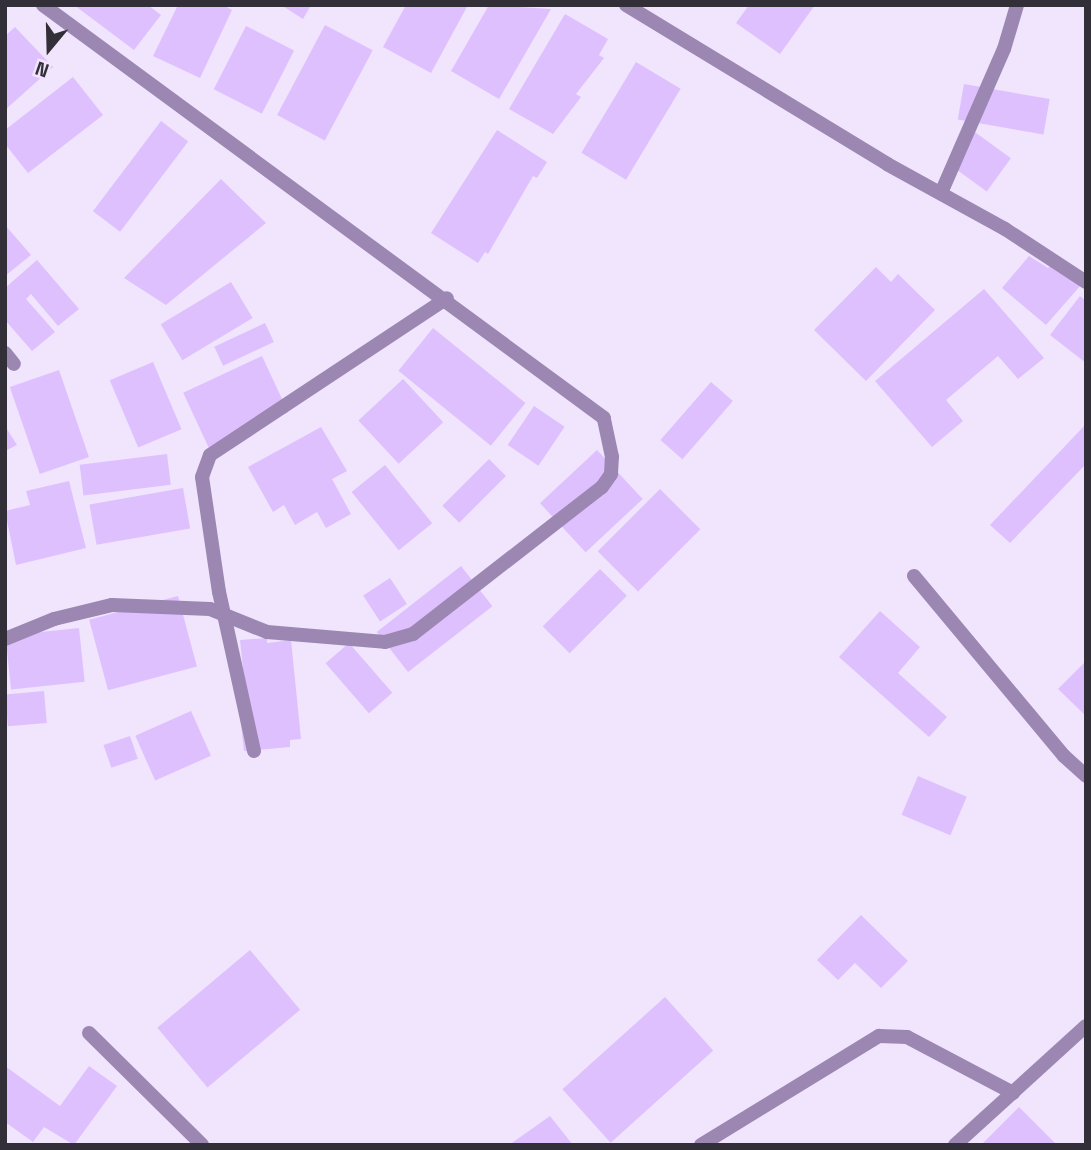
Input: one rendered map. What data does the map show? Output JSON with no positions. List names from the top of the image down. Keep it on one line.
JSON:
{"north":"bottom"}
